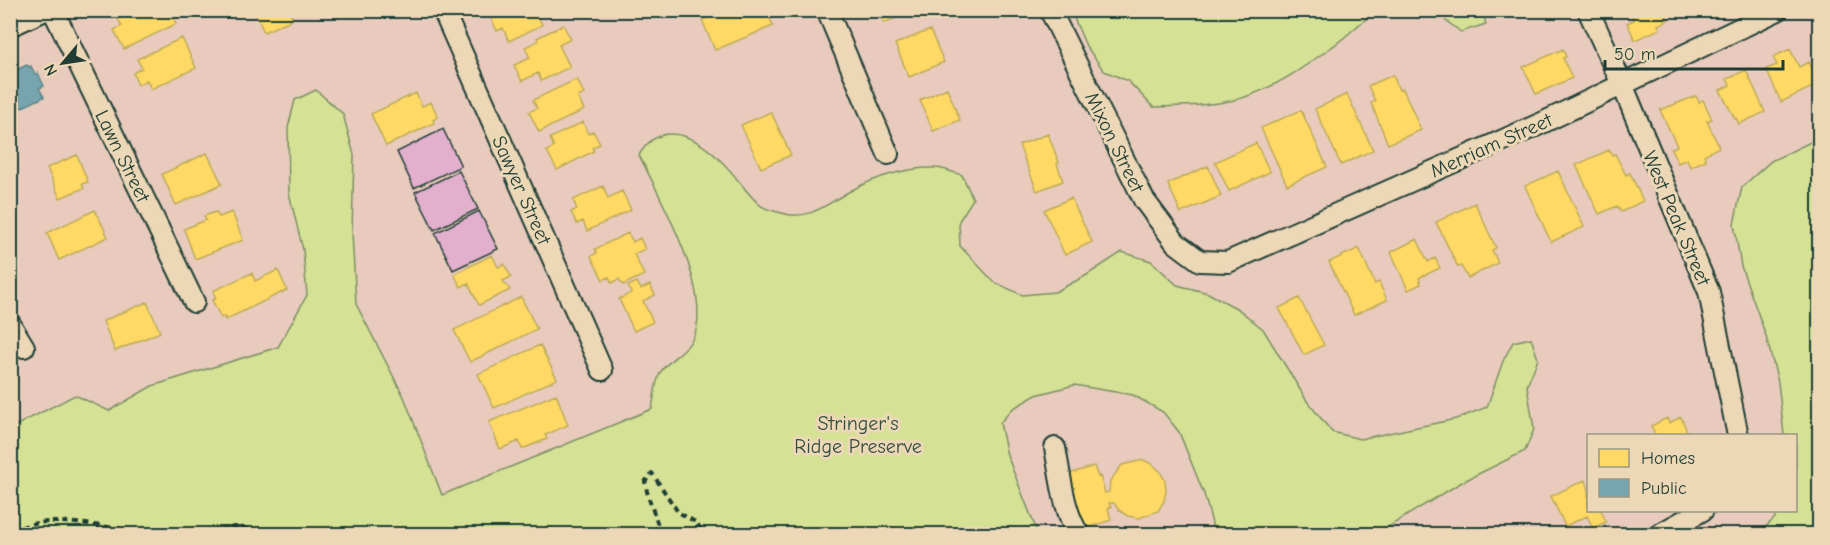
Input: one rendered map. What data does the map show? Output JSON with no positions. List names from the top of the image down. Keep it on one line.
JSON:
{"streets":{"street":["Mixon Street","Merriam Street","Lawn Street","Sawyer Street","West Peak Street"]},"crossings":[["Mixon Street","Merriam Street"],["Merriam Street","West Peak Street"]],"parks":["Stringer's Ridge Preserve"],"legend":["Homes","Public"],"scale_bar":"50 m","north":"bottom left"}
